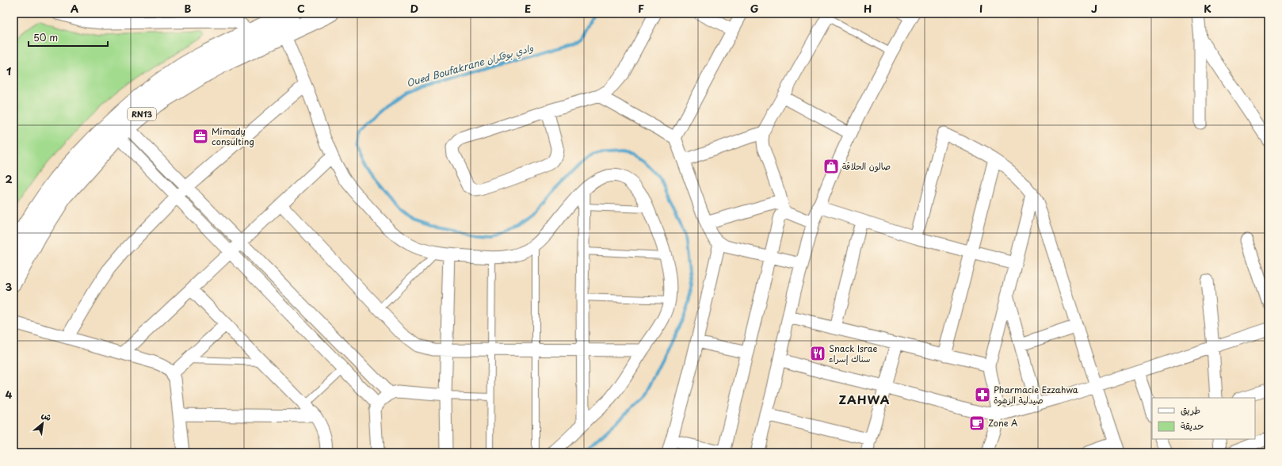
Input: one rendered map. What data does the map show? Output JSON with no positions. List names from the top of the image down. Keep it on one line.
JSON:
{"streets":{"main road":["RN13"]},"districts":["ZAHWA"],"water":["Oued Boufakrane وادي بوفكران"],"places":{"office":["Mimady consulting"],"shop":["صالون الحلاقة"],"restaurant":["Snack Israe سناك إسراء"],"pharmacy":["Pharmacie Ezzahwa صيدلية الزهوة"],"cafe":["Zone A"]},"legend":["طريق","حديقة"],"scale_bar":"50 m","north":"top right","grid":{"columns":["A","B","C","D","E","F","G","H","I","J","K"],"rows":["1","2","3","4"]}}
